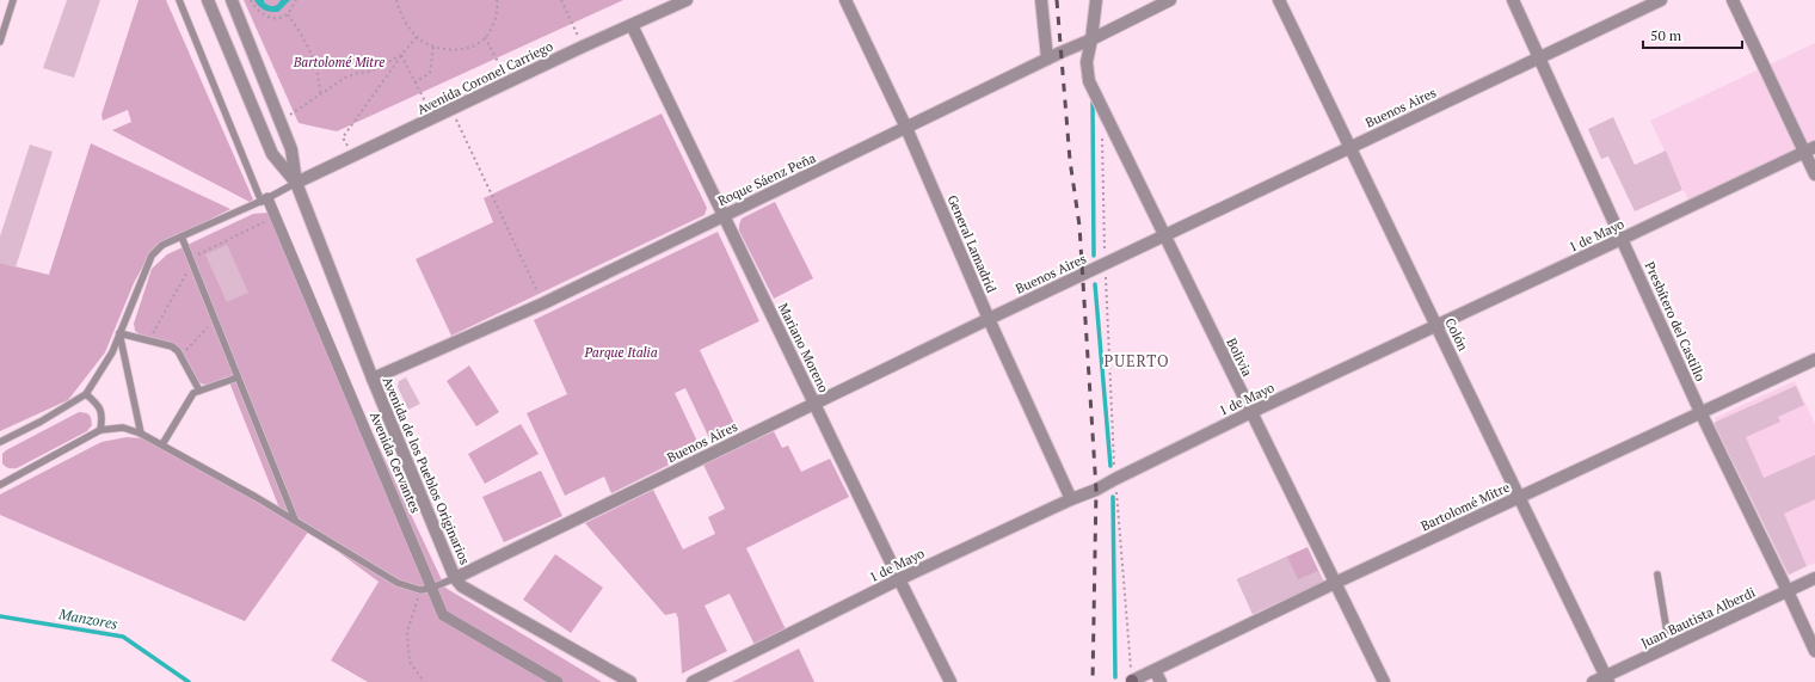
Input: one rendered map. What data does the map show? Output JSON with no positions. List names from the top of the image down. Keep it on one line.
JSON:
{"streets":{"street":["Avenida Coronel Carriego","Buenos Aires","Roque Sáenz Peña","1 de Mayo","General Lamadrid","Presbítero del Castillo","Colón","Mariano Moreno","Bolivia","Avenida Cervantes","Avenida de los Pueblos Originarios","Bartolomé Mitre","Juan Bautista Alberdi"]},"crossings":[["Avenida Coronel Carriego","Mariano Moreno"],["Avenida Coronel Carriego","Avenida de los Pueblos Originarios"],["Buenos Aires","General Lamadrid"],["Buenos Aires","Presbítero del Castillo"],["Buenos Aires","Colón"],["Buenos Aires","Mariano Moreno"],["Buenos Aires","Bolivia"],["Buenos Aires","Avenida de los Pueblos Originarios"],["Roque Sáenz Peña","General Lamadrid"],["Roque Sáenz Peña","Mariano Moreno"],["Roque Sáenz Peña","Bolivia"],["Roque Sáenz Peña","Avenida de los Pueblos Originarios"],["1 de Mayo","General Lamadrid"],["1 de Mayo","Presbítero del Castillo"],["1 de Mayo","Colón"],["1 de Mayo","Mariano Moreno"],["1 de Mayo","Bolivia"],["Presbítero del Castillo","Bartolomé Mitre"],["Presbítero del Castillo","Juan Bautista Alberdi"],["Colón","Bartolomé Mitre"],["Colón","Juan Bautista Alberdi"],["Bolivia","Bartolomé Mitre"]],"districts":["PUERTO"],"water":["Manzores"],"parks":["Bartolomé Mitre","Parque Italia"],"scale_bar":"50 m"}
